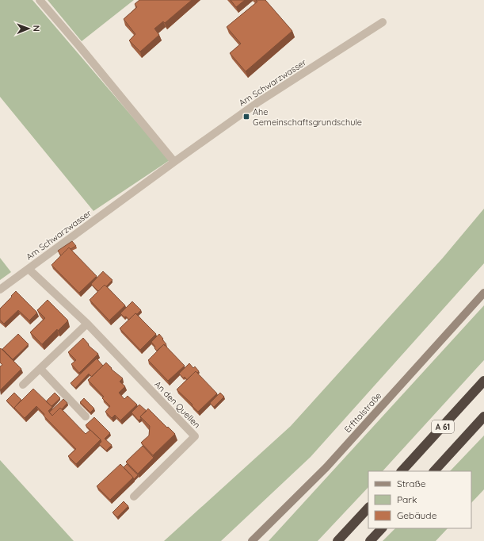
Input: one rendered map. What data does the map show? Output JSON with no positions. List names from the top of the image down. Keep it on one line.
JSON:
{"streets":{"highway":["A 61"],"main road":["Erfttalstraße"],"street":["Am Schwarzwasser","An den Quellen"]},"crossings":[["Am Schwarzwasser","An den Quellen"]],"places":{"transit":["Ahe Gemeinschaftsgrundschule"]},"legend":["Straße","Park","Gebäude"],"north":"right"}
